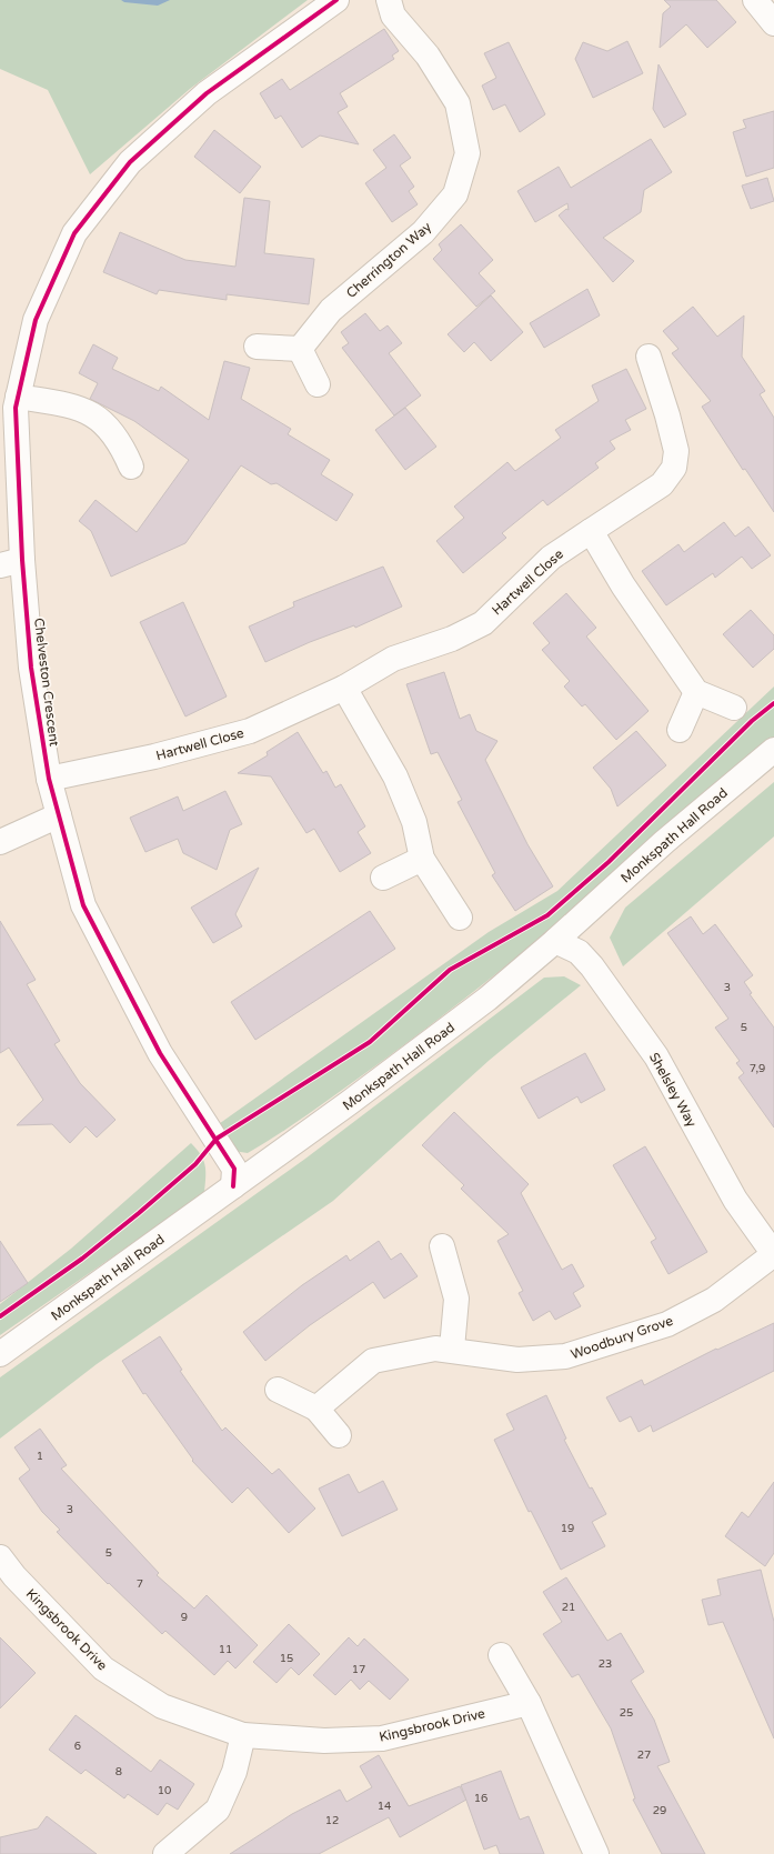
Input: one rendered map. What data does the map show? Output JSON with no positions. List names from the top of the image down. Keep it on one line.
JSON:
{"streets":{"street":["Cherrington Way","Hartwell Close","Chelveston Crescent","Monkspath Hall Road","Shelsley Way","Woodbury Grove","Kingsbrook Drive"]},"crossings":[["Hartwell Close","Chelveston Crescent"],["Chelveston Crescent","Monkspath Hall Road"],["Monkspath Hall Road","Shelsley Way"],["Shelsley Way","Woodbury Grove"]],"house_numbers":["3","5","7,9","1","3","19","5","7","21","9","11","15","23","17","25","6","27","8","10","16","14","29","12"]}
